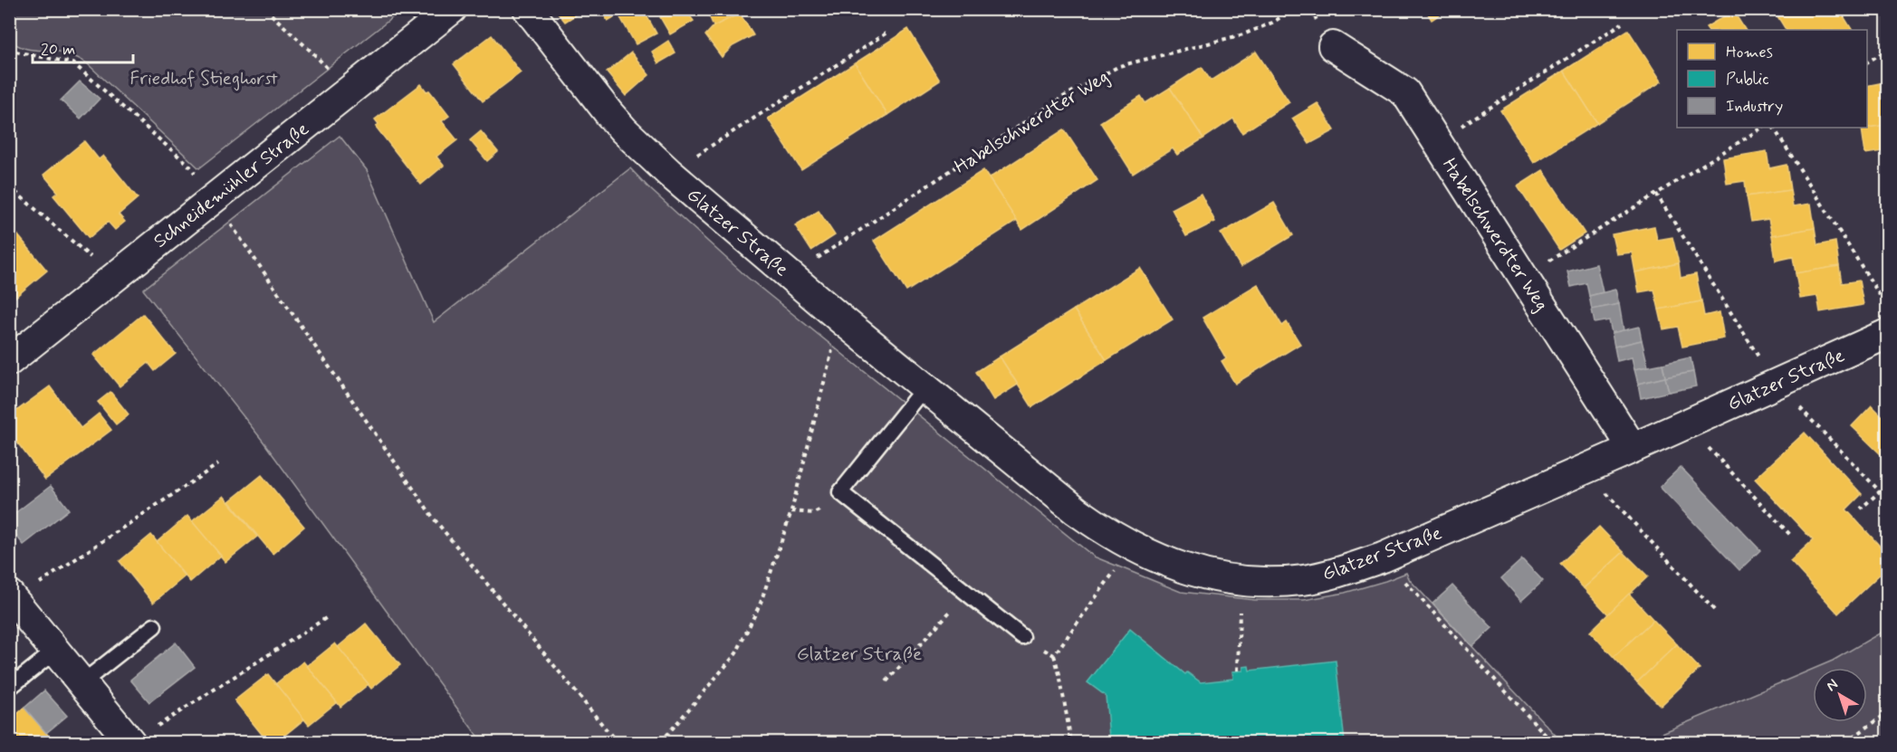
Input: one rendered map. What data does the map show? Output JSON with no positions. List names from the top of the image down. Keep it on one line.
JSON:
{"streets":{"street":["Habelschwerdter Weg","Schneidemühler Straße","Glatzer Straße"]},"crossings":[["Habelschwerdter Weg","Glatzer Straße"]],"parks":["Friedhof Stieghorst","Glatzer Straße"],"legend":["Homes","Public","Industry"],"scale_bar":"20 m","north":"top left"}
